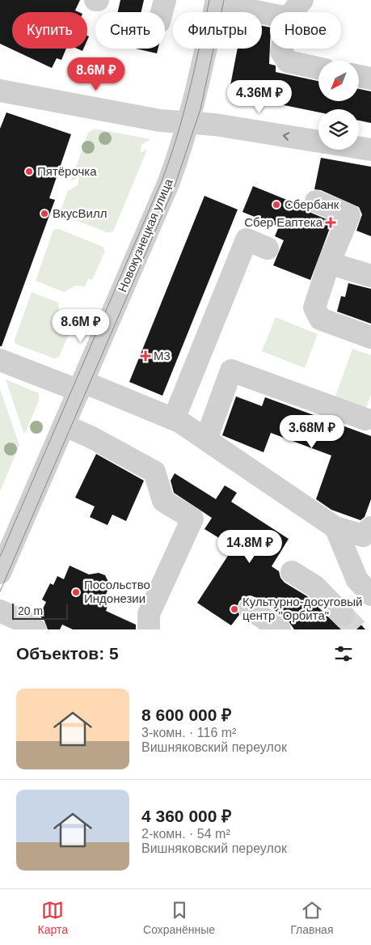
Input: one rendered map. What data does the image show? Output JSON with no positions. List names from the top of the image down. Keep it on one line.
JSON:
{"streets":{"street":["Новокузнецкая улица"]},"places":{"other":["Пятёрочка","Сбербанк","ВкусВилл","Посольство Индонезии","Культурно-досуговый центр \"Орбита\""],"health":["Сбер Еаптека","М3"]},"scale_bar":"20 m","north":"bottom left","page":{"chip":["Купить","Снять","Фильтры","Новое"],"price":["8.6M ₽","4.36M ₽","8.6M ₽","3.68M ₽","14.8M ₽"],"scale":"20 m","heading":"Объектов: 5","list":[{"name":"8 600 000 ₽","note":"3-комн. · 116 m² · Вишняковский переулок"},{"name":"4 360 000 ₽","note":"2-комн. · 54 m² · Вишняковский переулок"}],"tabs":["Карта","Сохранённые","Главная"]}}
